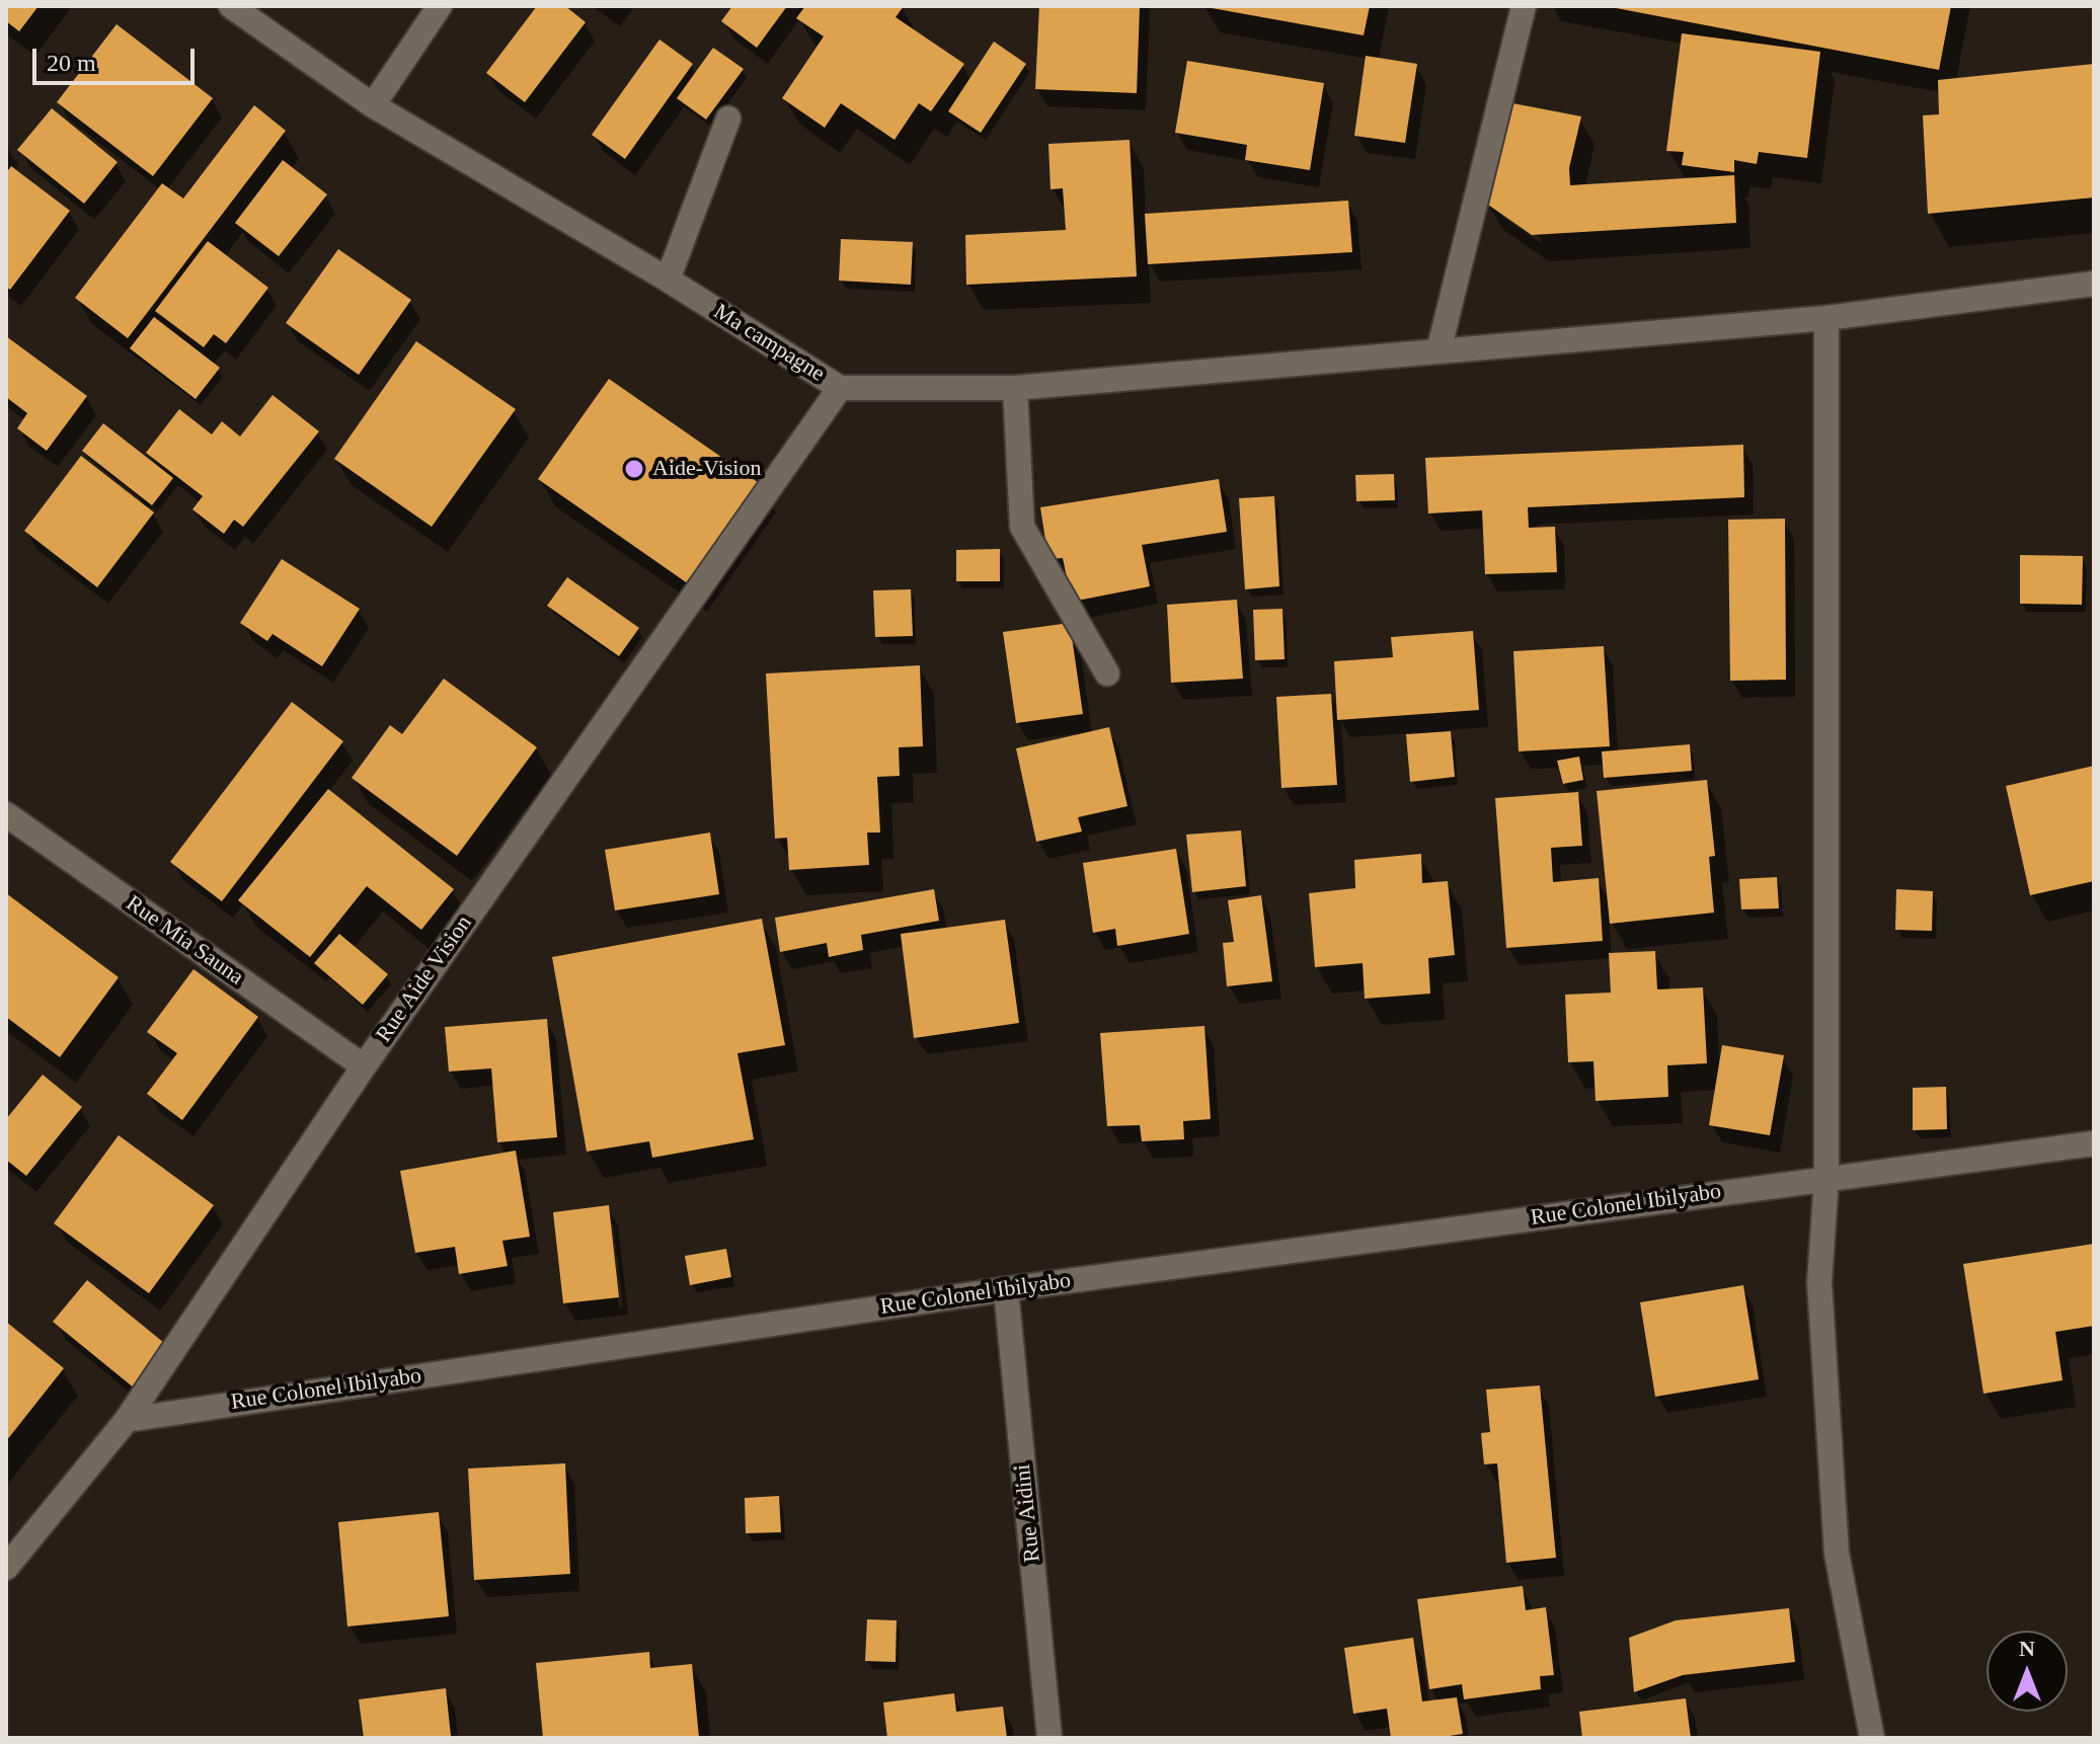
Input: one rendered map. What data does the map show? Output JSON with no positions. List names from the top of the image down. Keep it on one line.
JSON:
{"streets":{"street":["Ma campagne","Rue Mia Sauna","Rue Aide Vision","Rue Colonel Ibilyabo","Rue Aidini"]},"crossings":[["Ma campagne","Rue Aide Vision"],["Rue Mia Sauna","Rue Aide Vision"],["Rue Aide Vision","Rue Colonel Ibilyabo"],["Rue Colonel Ibilyabo","Rue Aidini"]],"places":["Aide-Vision"],"scale_bar":"20 m","north":"top"}
